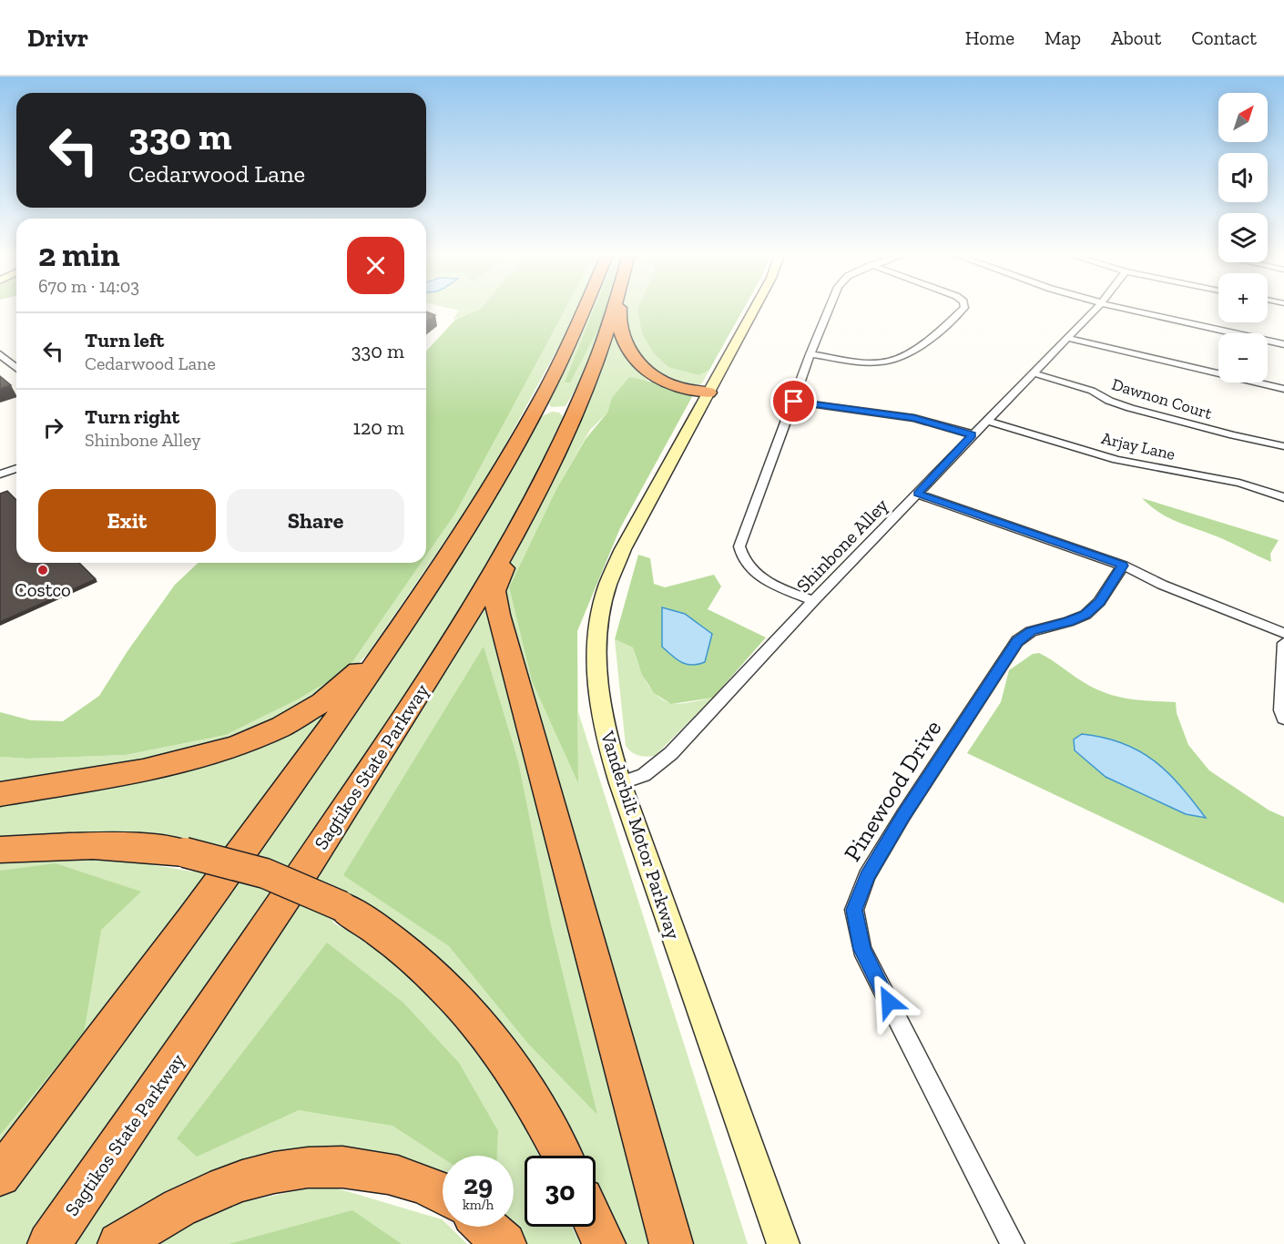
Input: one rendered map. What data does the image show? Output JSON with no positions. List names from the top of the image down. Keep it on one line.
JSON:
{"streets":{"highway":["Sagtikos State Parkway"],"main road":["Vanderbilt Motor Parkway"],"street":["Dawnon Court","Arjay Lane","Shinbone Alley","Pinewood Drive"]},"crossings":[["Dawnon Court","Shinbone Alley"],["Arjay Lane","Shinbone Alley"],["Shinbone Alley","Vanderbilt Motor Parkway"]],"places":["Costco"],"north":"top right","page":{"header":"Drivr","nav":["Home","Map","About","Contact"],"map_buttons":["+","−"],"turn":["330 m","Cedarwood Lane"],"heading":["2 min","670 m · 14:03"],"list":[{"name":"Turn left","note":"Cedarwood Lane","value":"330 m"},{"name":"Turn right","note":"Shinbone Alley","value":"120 m"}],"buttons":["Exit","Share"],"speed":"29 km/h","limit":"30"}}
